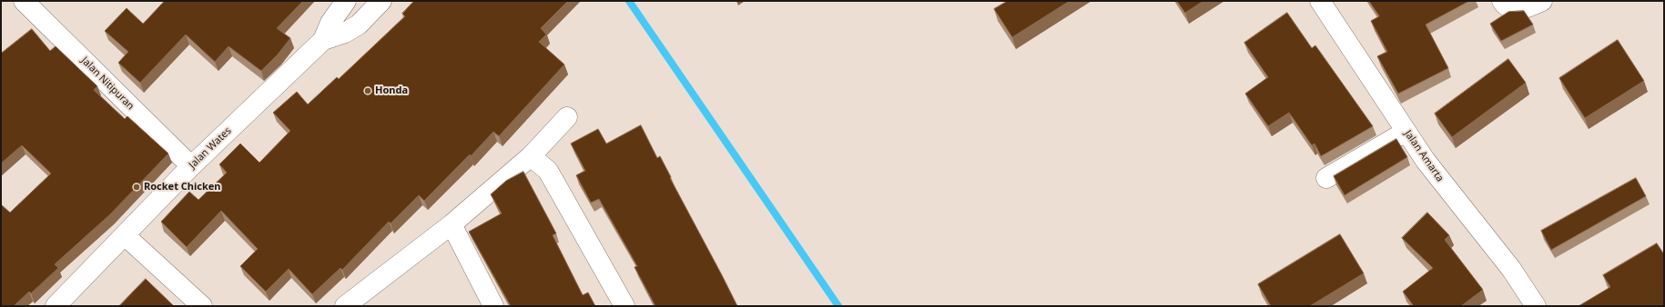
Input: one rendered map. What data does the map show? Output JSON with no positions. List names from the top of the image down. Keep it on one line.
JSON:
{"streets":{"street":["Jalan Nitipuran","Jalan Wates","Jalan Amarta"]},"crossings":[["Jalan Nitipuran","Jalan Wates"]],"places":["Honda","Rocket Chicken"]}
